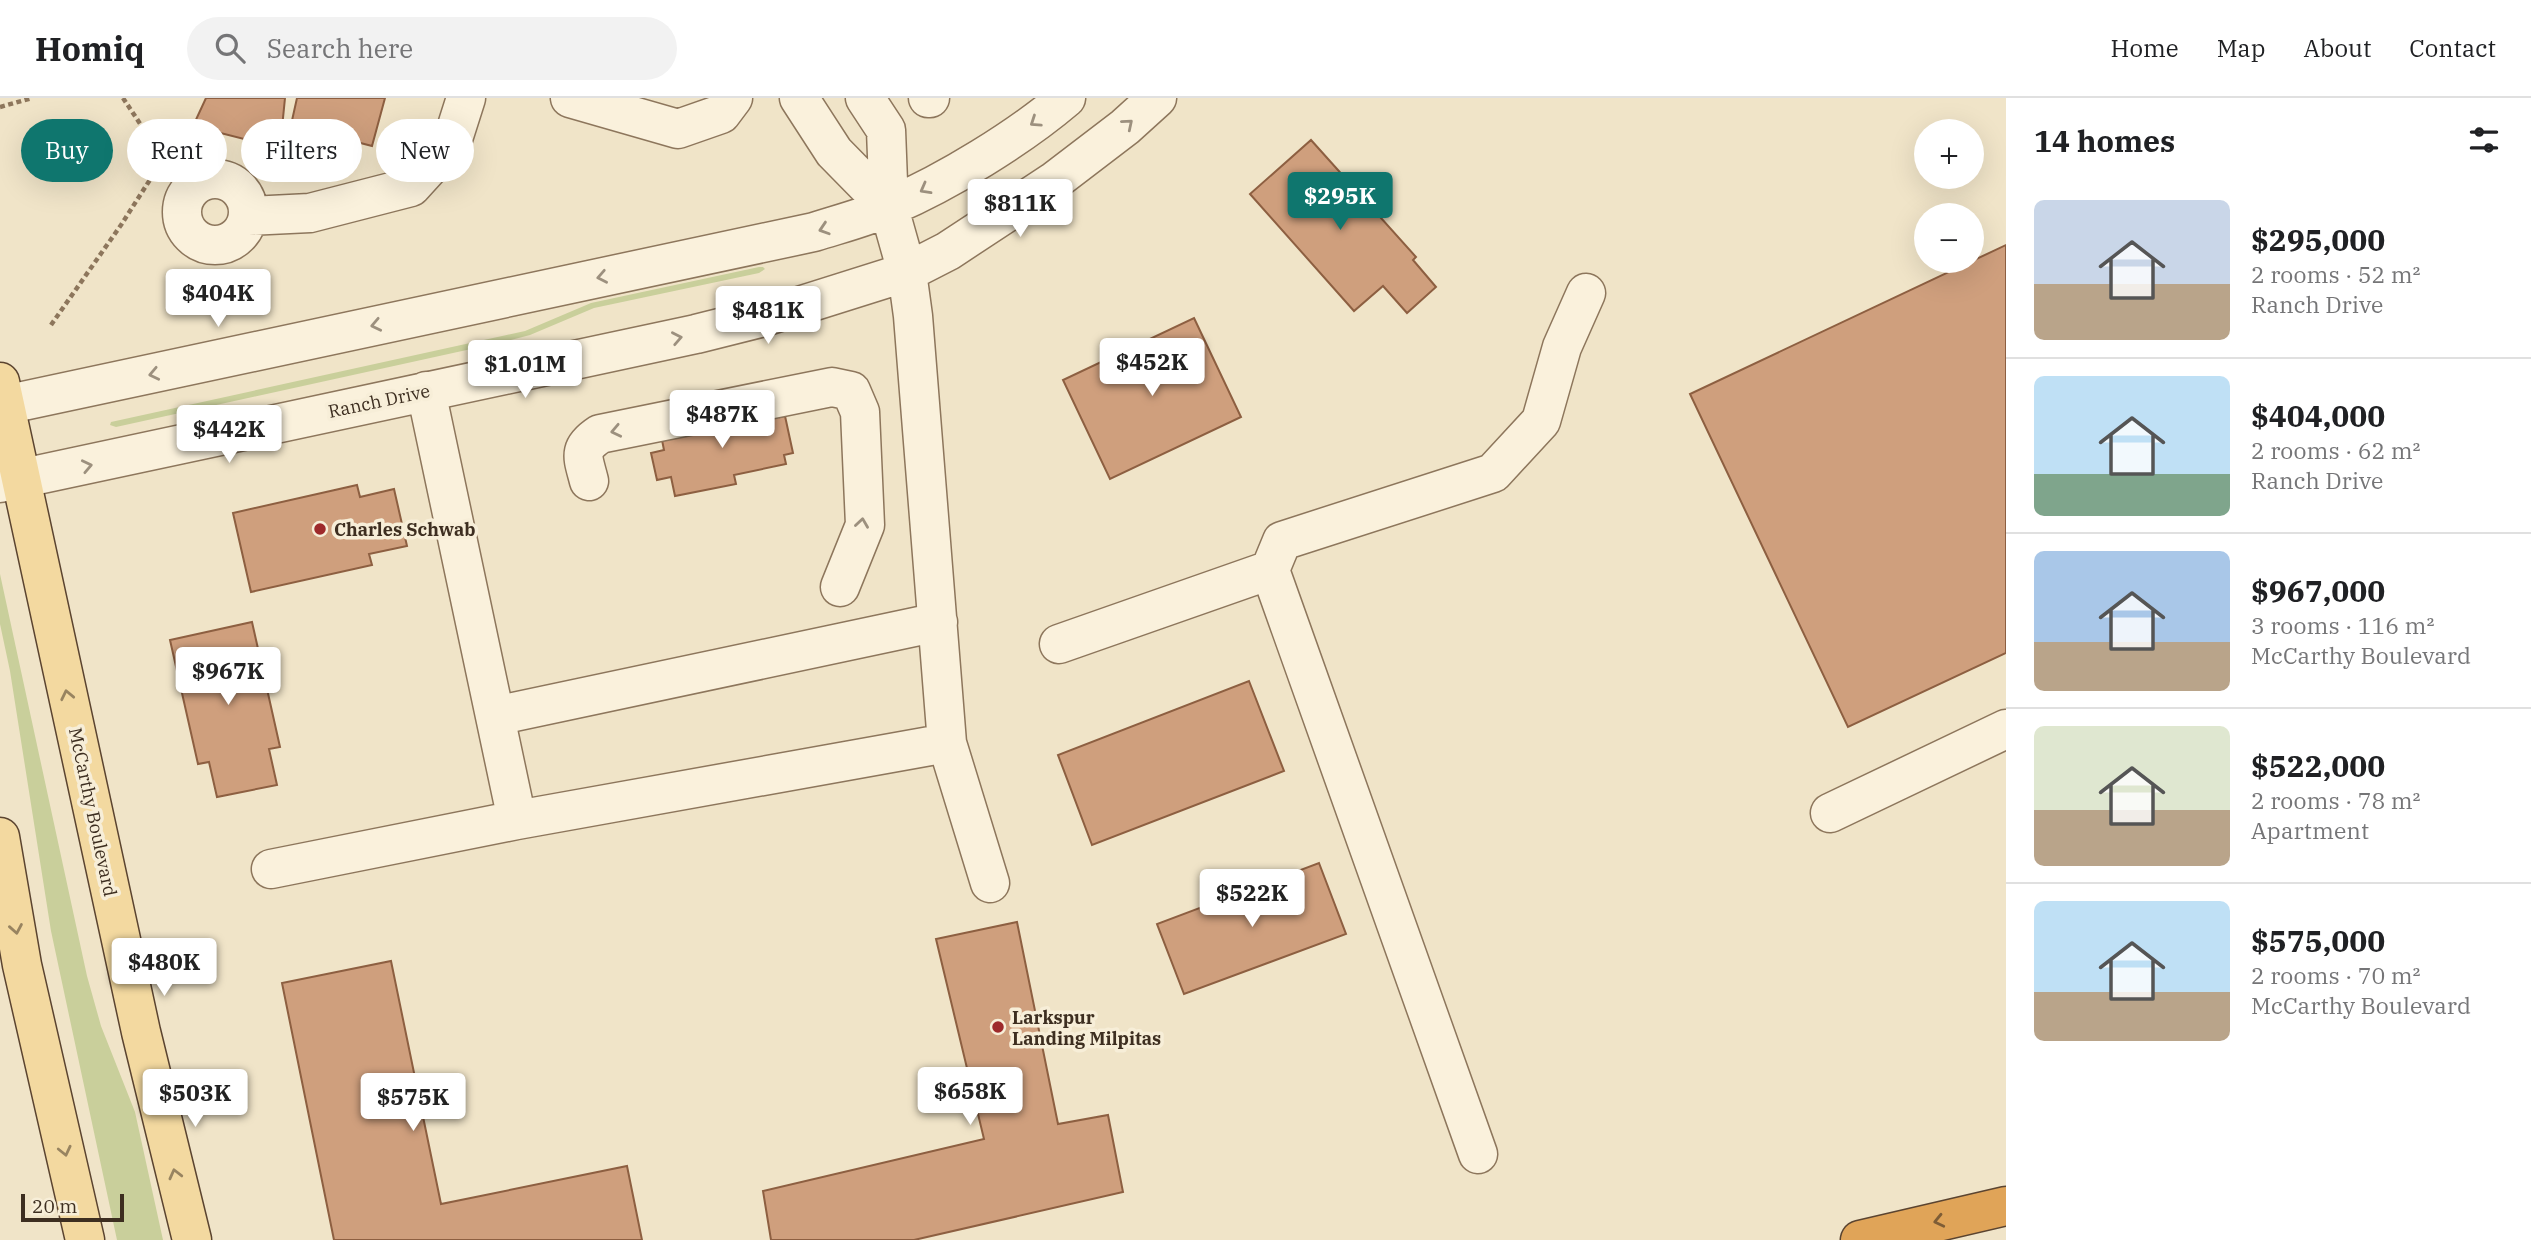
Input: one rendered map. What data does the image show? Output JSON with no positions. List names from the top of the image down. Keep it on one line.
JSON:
{"streets":{"main road":["McCarthy Boulevard"],"street":["Ranch Drive"]},"crossings":[["Ranch Drive","McCarthy Boulevard"]],"places":["Charles Schwab","Larkspur Landing Milpitas"],"scale_bar":"20 m","page":{"header":"Homiq","search":"Search here","nav":["Home","Map","About","Contact"],"heading":"14 homes","map_buttons":["+","−"],"chip":["Buy","Rent","Filters","New"],"price":["$295K","$811K","$404K","$481K","$452K","$1.01M","$487K","$442K","$967K","$522K","$480K","$658K","$503K","$575K"],"list":[{"name":"$295,000","note":"2 rooms · 52 m² · Ranch Drive"},{"name":"$404,000","note":"2 rooms · 62 m² · Ranch Drive"},{"name":"$967,000","note":"3 rooms · 116 m² · McCarthy Boulevard"},{"name":"$522,000","note":"2 rooms · 78 m² · Apartment"},{"name":"$575,000","note":"2 rooms · 70 m² · McCarthy Boulevard"}],"scale":"20 m"}}
